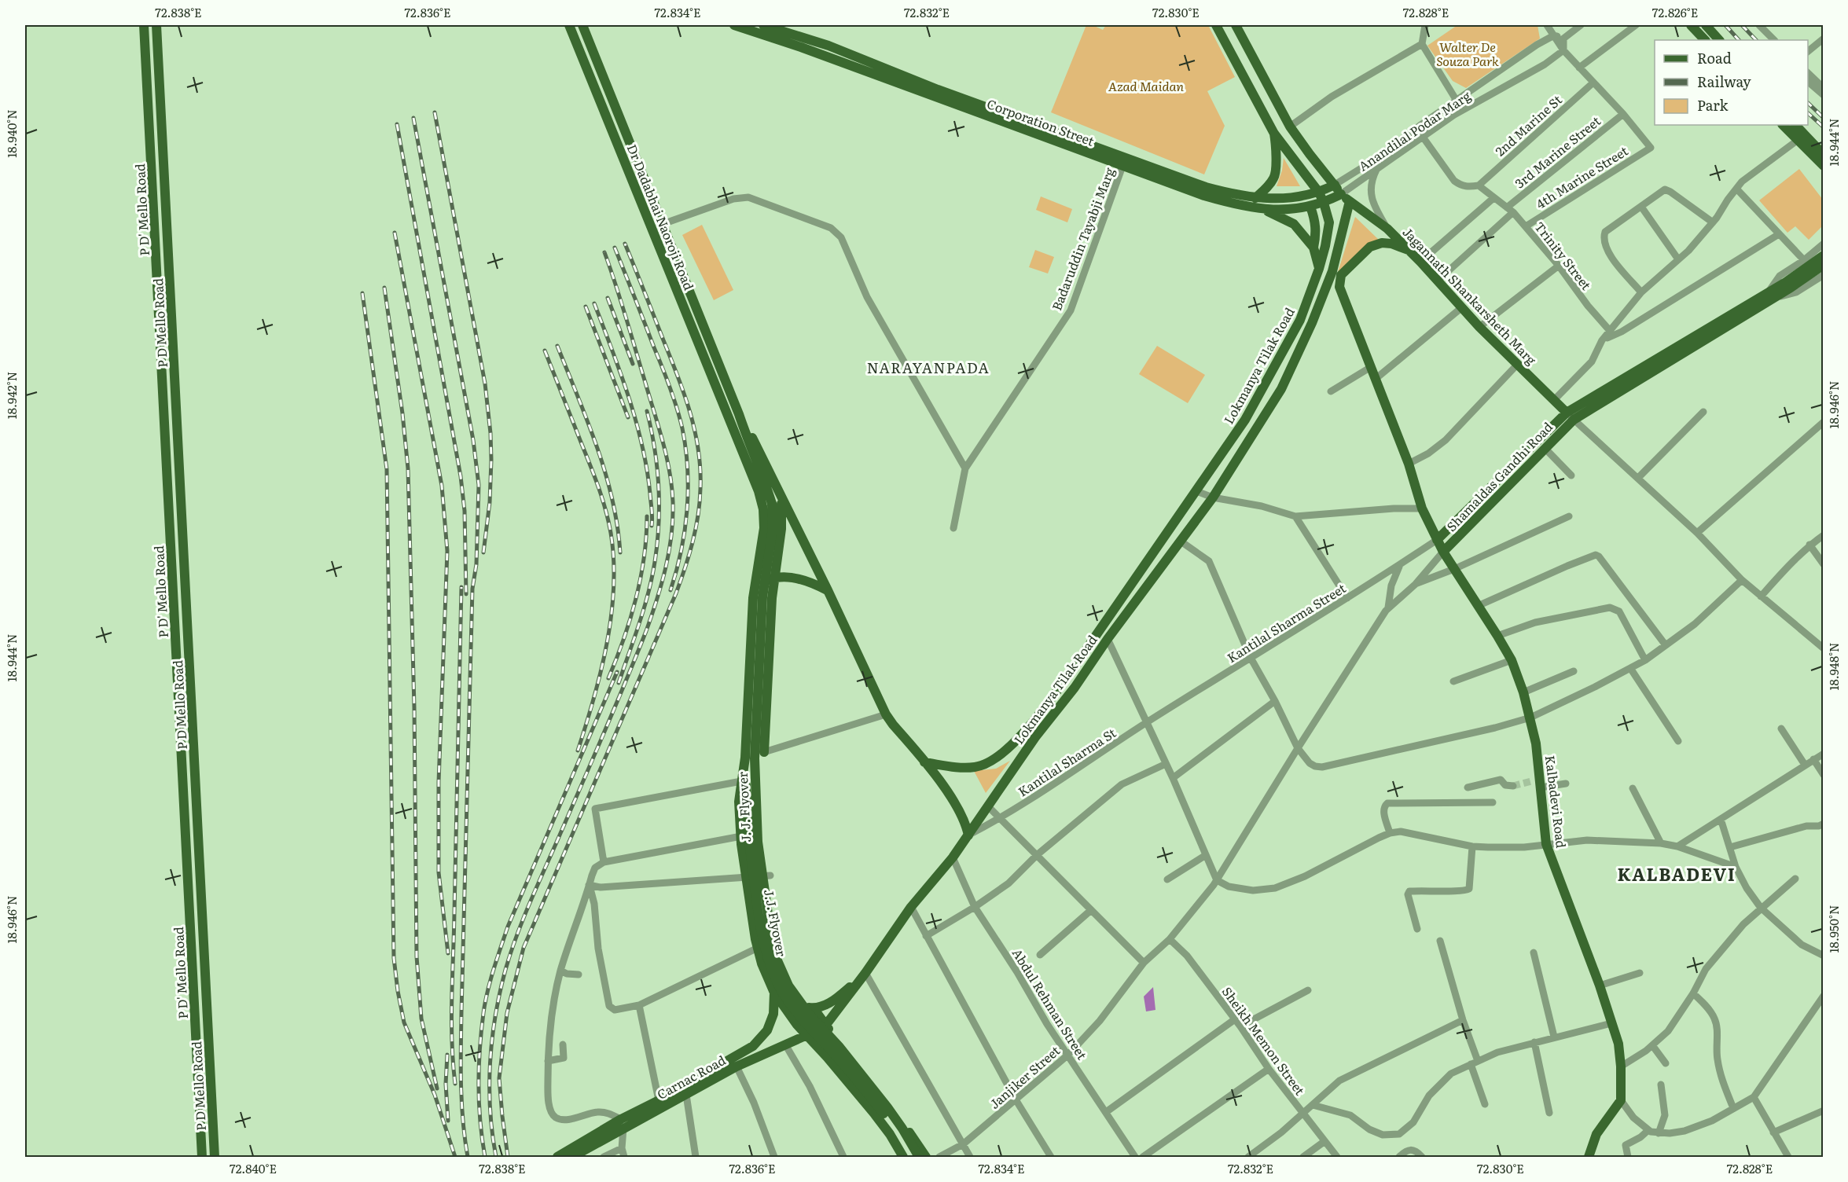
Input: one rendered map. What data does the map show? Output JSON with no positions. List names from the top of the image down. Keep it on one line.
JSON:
{"streets":{"main road":["Corporation Street","P D' Mello Road","Dr Dadabhai Naoroji Road","Jagannath Shankarsheth Marg","P D Mello Road","Lokmanya Tilak Road","Shamaldas Gandhi Road","Kalbadevi Road","J. J. Flyover","J.J. Flyover","Carnac Road"],"street":["2nd Marine St","Anandilal Podar Marg","3rd Marine Street","4th Marine Street","Badaruddin Tayabji Marg","Trinity Street","Kantilal Sharma Street","Kantilal Sharma St","Abdul Rehman Street","Sheikh Memon Street","Janjiker Street"]},"crossings":[["Corporation Street","Anandilal Podar Marg"],["Corporation Street","Badaruddin Tayabji Marg"],["Corporation Street","Jagannath Shankarsheth Marg"],["Corporation Street","Lokmanya Tilak Road"],["2nd Marine St","Trinity Street"],["Anandilal Podar Marg","Jagannath Shankarsheth Marg"],["3rd Marine Street","4th Marine Street"],["3rd Marine Street","Trinity Street"],["4th Marine Street","Trinity Street"],["Dr Dadabhai Naoroji Road","J. J. Flyover"],["Dr Dadabhai Naoroji Road","J.J. Flyover"],["Jagannath Shankarsheth Marg","Lokmanya Tilak Road"],["Jagannath Shankarsheth Marg","Shamaldas Gandhi Road"],["Jagannath Shankarsheth Marg","Kalbadevi Road"],["Lokmanya Tilak Road","Kantilal Sharma St"],["Lokmanya Tilak Road","Abdul Rehman Street"],["Lokmanya Tilak Road","Carnac Road"],["Shamaldas Gandhi Road","Kalbadevi Road"],["Kantilal Sharma Street","Kantilal Sharma St"],["Kantilal Sharma Street","Kalbadevi Road"],["Abdul Rehman Street","Janjiker Street"],["Sheikh Memon Street","Janjiker Street"]],"districts":["NARAYANPADA","KALBADEVI"],"parks":["Walter De Souza Park","Azad Maidan"],"legend":["Road","Railway","Park"],"coordinates":["72.838°E","72.836°E","72.834°E","72.832°E","72.830°E","72.828°E","72.826°E","18.940°N","18.944°N","18.942°N","18.946°N","18.948°N","18.950°N","72.840°E"]}
